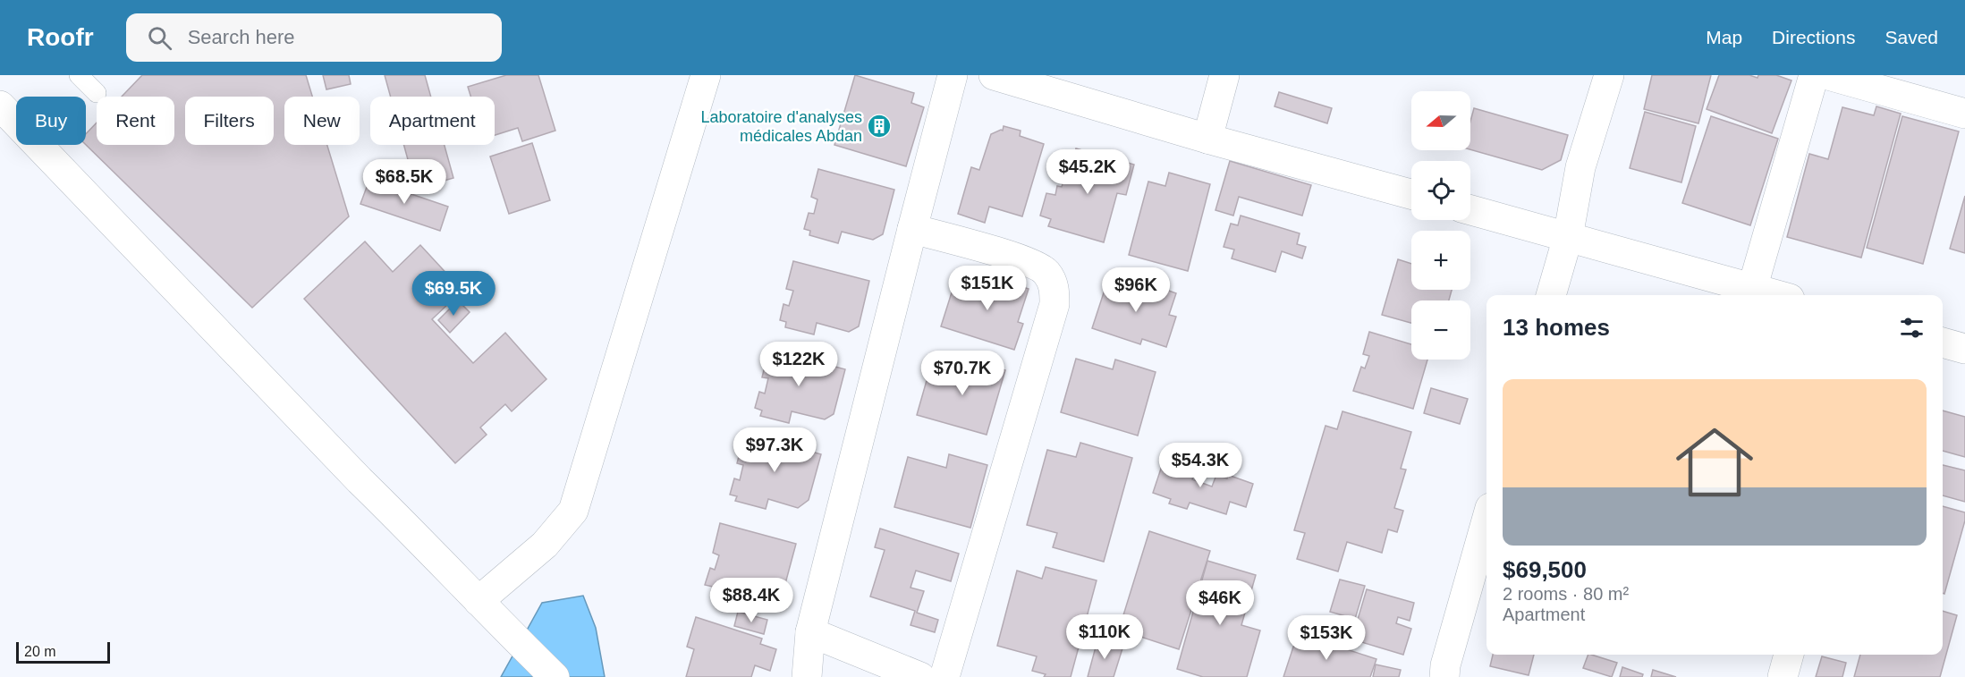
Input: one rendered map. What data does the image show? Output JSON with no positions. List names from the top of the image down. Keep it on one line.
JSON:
{"places":{"building":["Laboratoire d'analyses médicales Abdan"]},"scale_bar":"20 m","north":"left","page":{"header":"Roofr","search":"Search here","nav":["Map","Directions","Saved"],"map_buttons":["+","−"],"chip":["Buy","Rent","Filters","New","Apartment"],"price":["$45.2K","$68.5K","$151K","$96K","$69.5K","$122K","$70.7K","$97.3K","$54.3K","$88.4K","$46K","$110K","$153K"],"heading":"13 homes","list":[{"name":"$69,500","note":"2 rooms · 80 m² · Apartment"}],"scale":"20 m"}}
